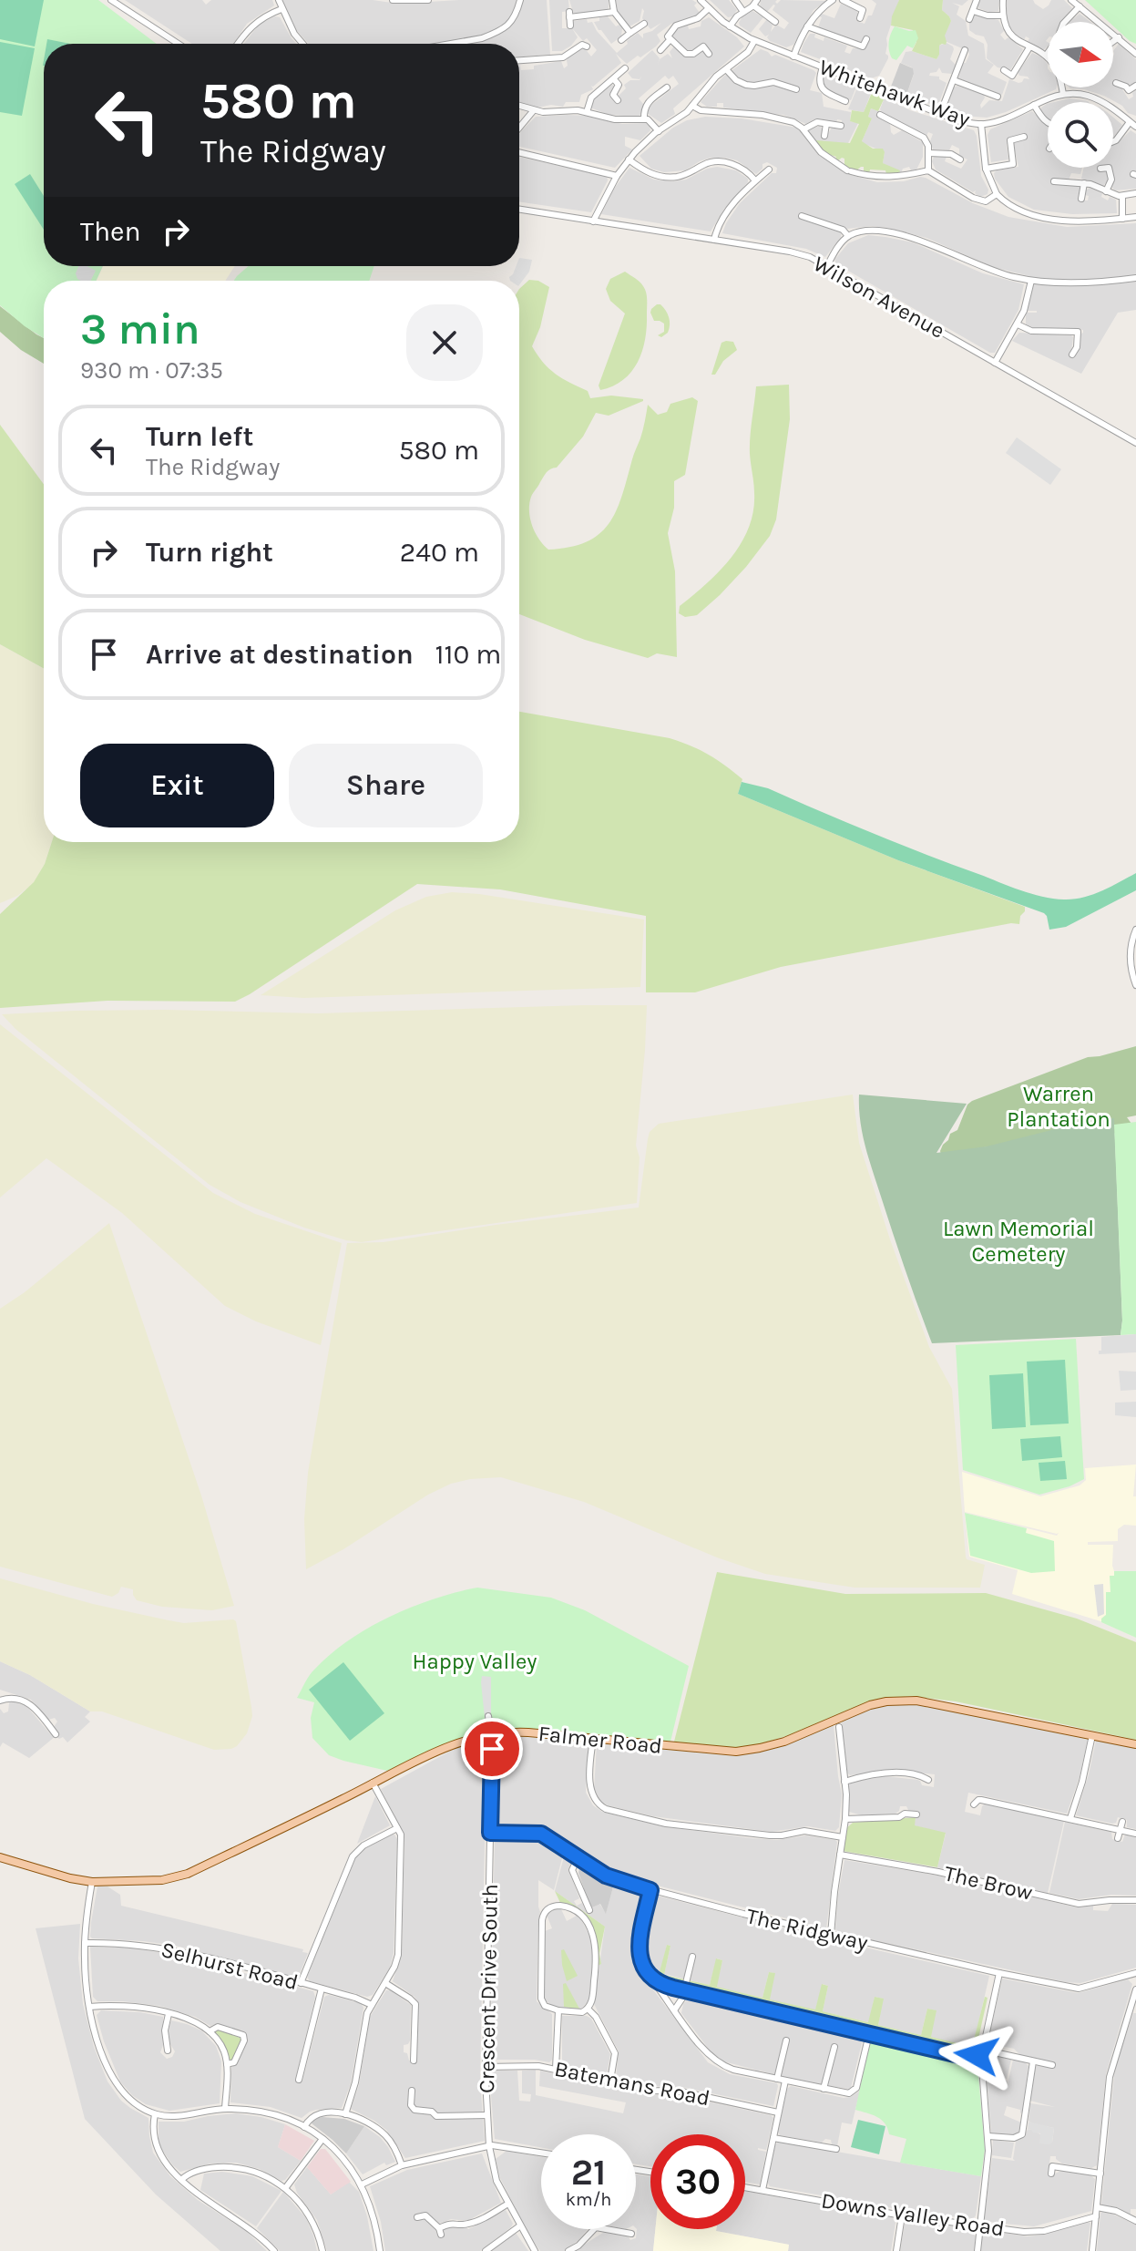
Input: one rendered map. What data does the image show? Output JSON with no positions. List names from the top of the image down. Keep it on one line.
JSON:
{"streets":{"main road":["Falmer Road"],"street":["Whitehawk Way","Wilson Avenue","The Brow","The Ridgway","Selhurst Road","Crescent Drive South","Batemans Road","Downs Valley Road"]},"crossings":[["Falmer Road","Crescent Drive South"],["The Ridgway","Crescent Drive South"],["Crescent Drive South","Batemans Road"]],"parks":["Warren Plantation","Lawn Memorial Cemetery","Happy Valley"],"north":"right","page":{"turn":["580 m","The Ridgway"],"then":"Then","heading":["3 min","930 m · 07:35"],"list":[{"name":"Turn left","note":"The Ridgway","value":"580 m"},{"name":"Turn right","value":"240 m"},{"name":"Arrive at destination","value":"110 m"}],"buttons":["Exit","Share"],"speed":"21 km/h","limit":"30"}}
